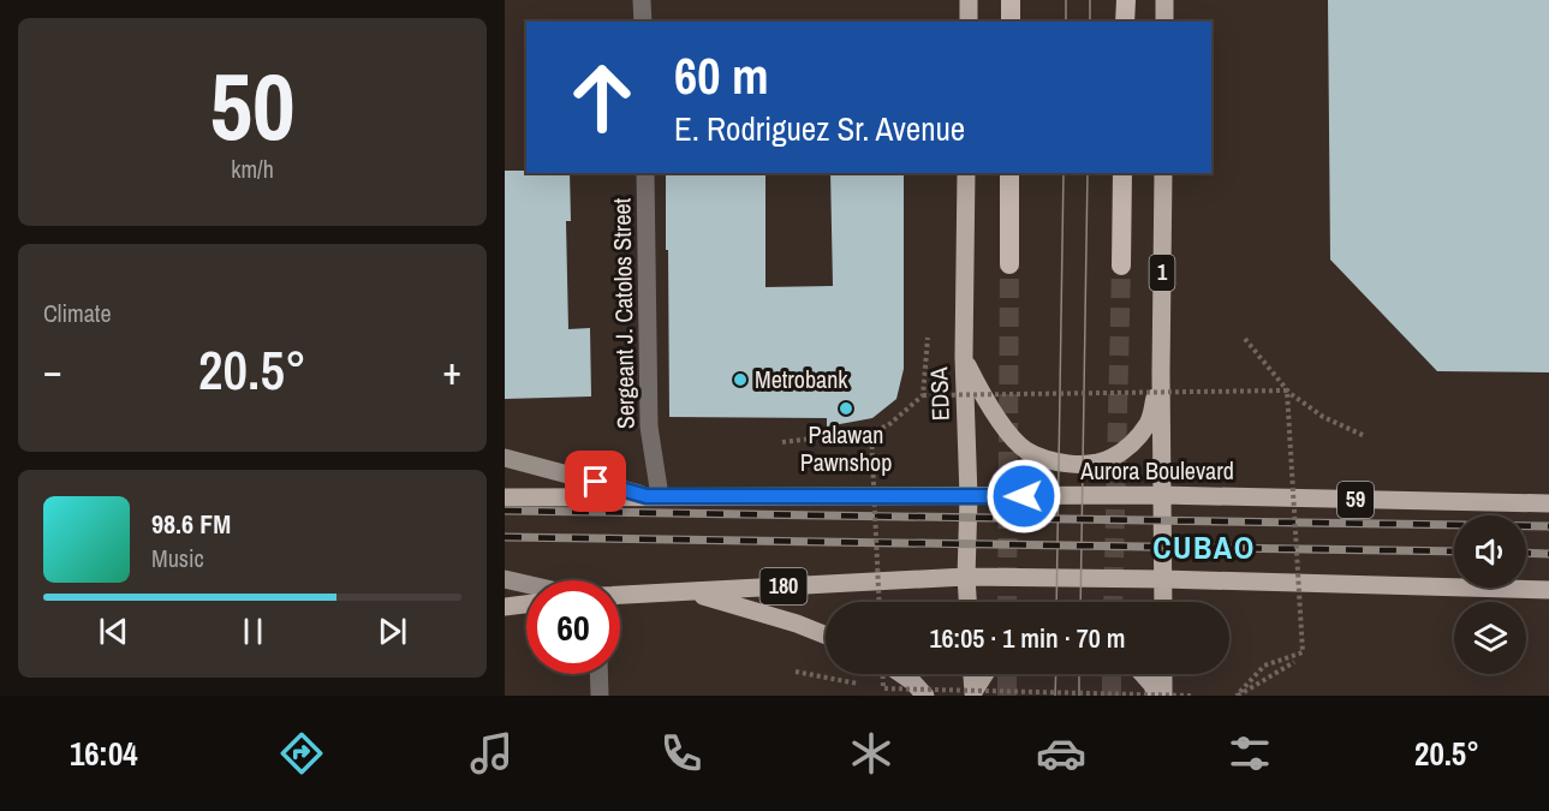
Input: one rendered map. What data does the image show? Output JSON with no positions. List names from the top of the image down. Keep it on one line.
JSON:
{"streets":{"highway":["1"],"main road":["EDSA","Aurora Boulevard","59","180"],"street":["Sergeant J. Catolos Street"]},"crossings":[["1","Aurora Boulevard"],["Sergeant J. Catolos Street","Aurora Boulevard"],["EDSA","Aurora Boulevard"],["EDSA","180"]],"districts":["CUBAO"],"places":["Metrobank","Palawan Pawnshop"],"page":{"tile":[["50","km/h"],"Climate"],"turn":["60 m","E. Rodriguez Sr. Avenue"],"heat":["−","20.5°","+"],"song":["98.6 FM","Music"],"limit":"60","trip":"16:05 · 1 min · 70 m","tabs":["16:04","20.5°"]}}
